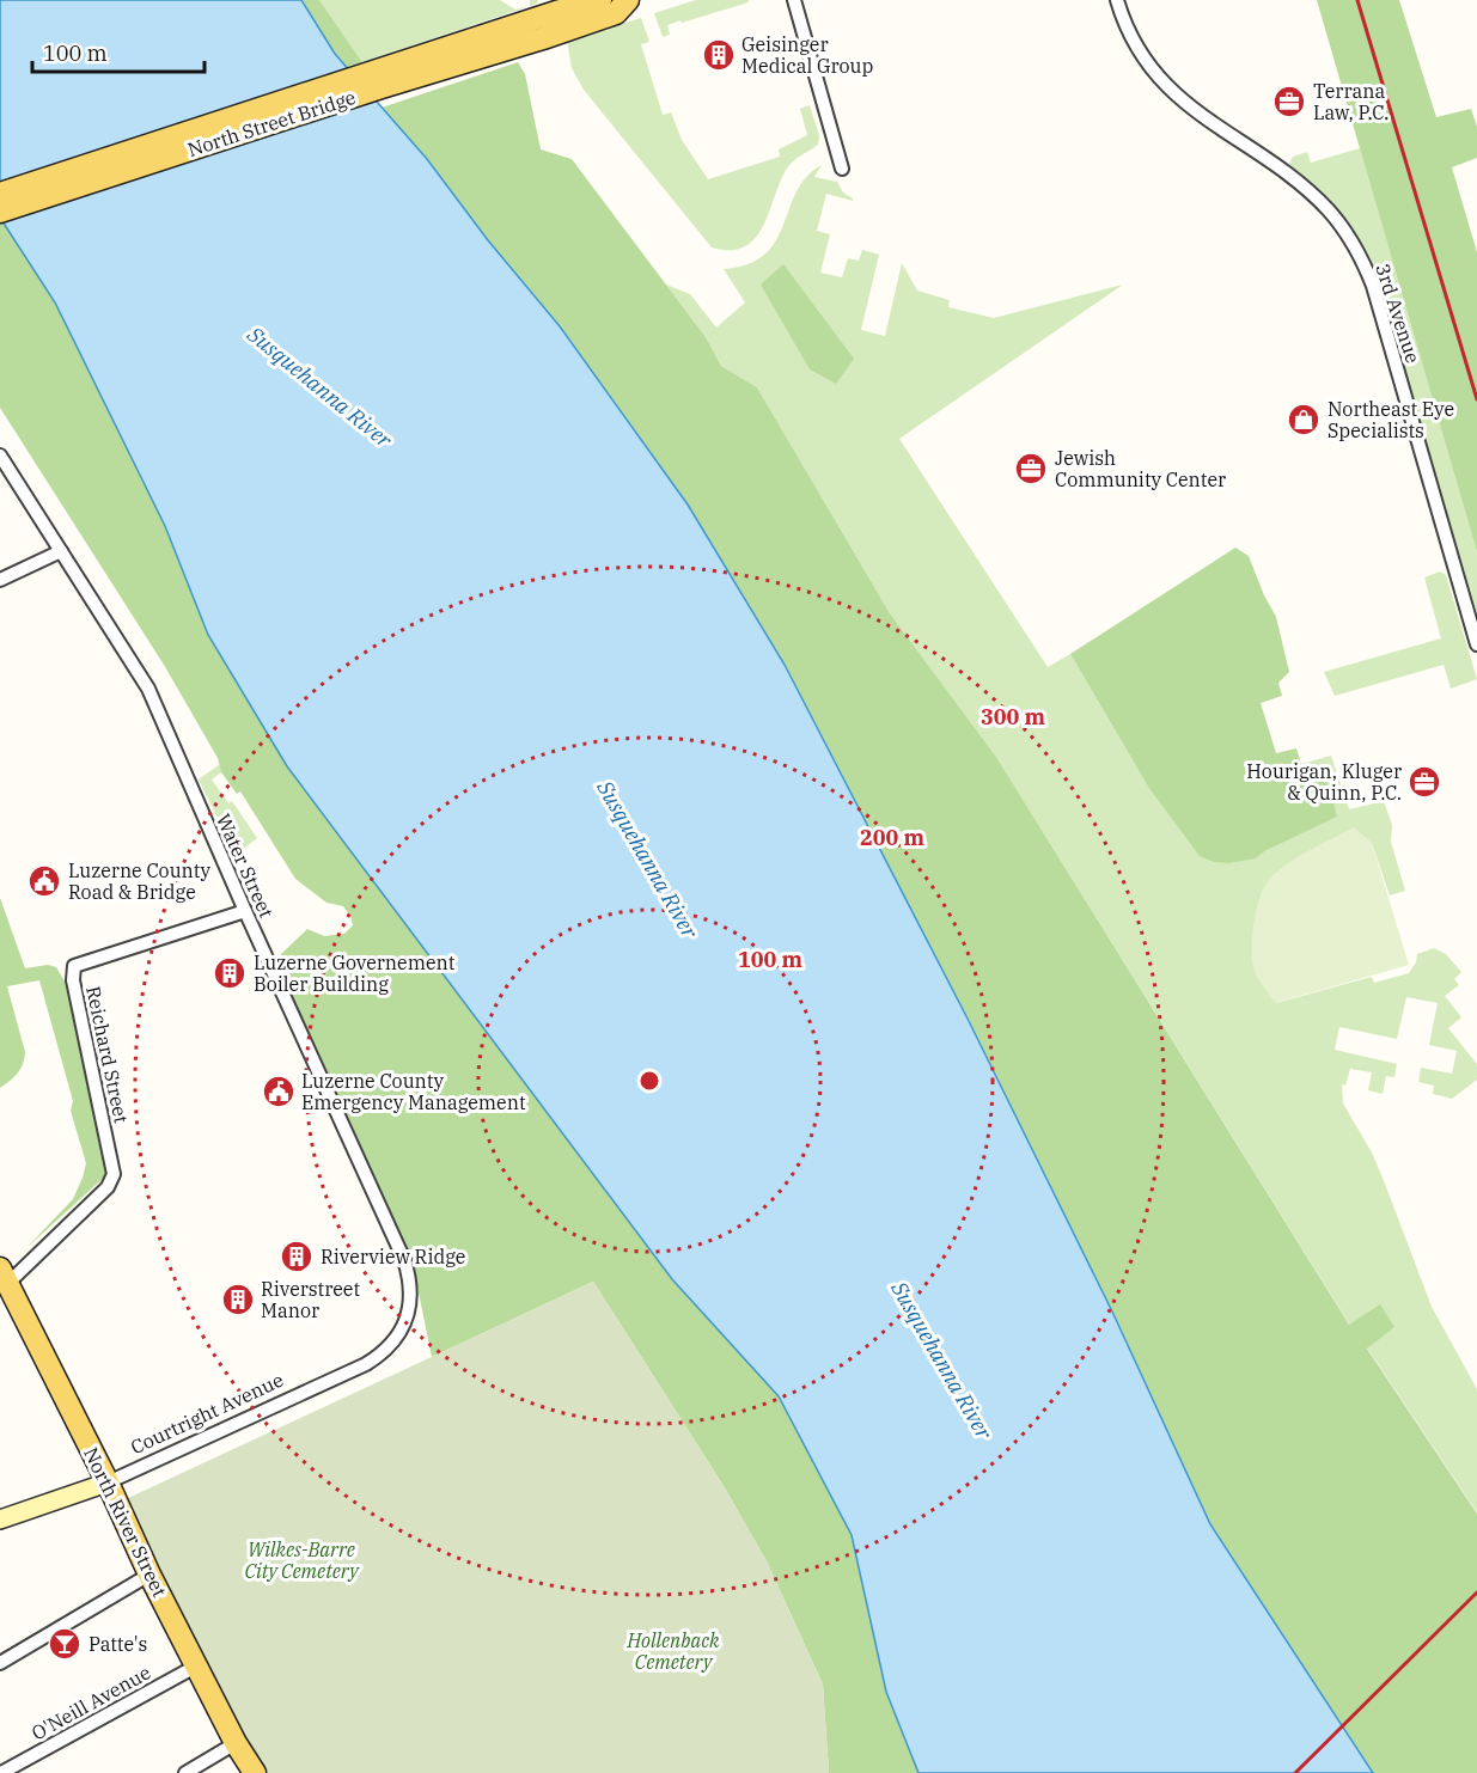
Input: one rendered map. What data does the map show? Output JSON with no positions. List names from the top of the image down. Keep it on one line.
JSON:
{"streets":{"main road":["North Street Bridge","Courtright Avenue","North River Street"],"street":["3rd Avenue","Water Street","Reichard Street","O'Neill Avenue"]},"crossings":[["Water Street","Reichard Street"],["Water Street","Courtright Avenue"],["Reichard Street","North River Street"],["Courtright Avenue","North River Street"],["North River Street","O'Neill Avenue"]],"water":["Susquehanna River"],"parks":["Wilkes-Barre City Cemetery","Hollenback Cemetery"],"places":{"building":["Geisinger Medical Group","Luzerne Governement Boiler Building","Riverview Ridge","Riverstreet Manor"],"office":["Terrana Law, P.C.","Jewish Community Center","Hourigan, Kluger & Quinn, P.C."],"shop":["Northeast Eye Specialists"],"public building":["Luzerne County Road & Bridge","Luzerne County Emergency Management"],"bar":["Patte's"]},"scale_bar":"100 m","rings":["300 m","200 m","100 m"]}
